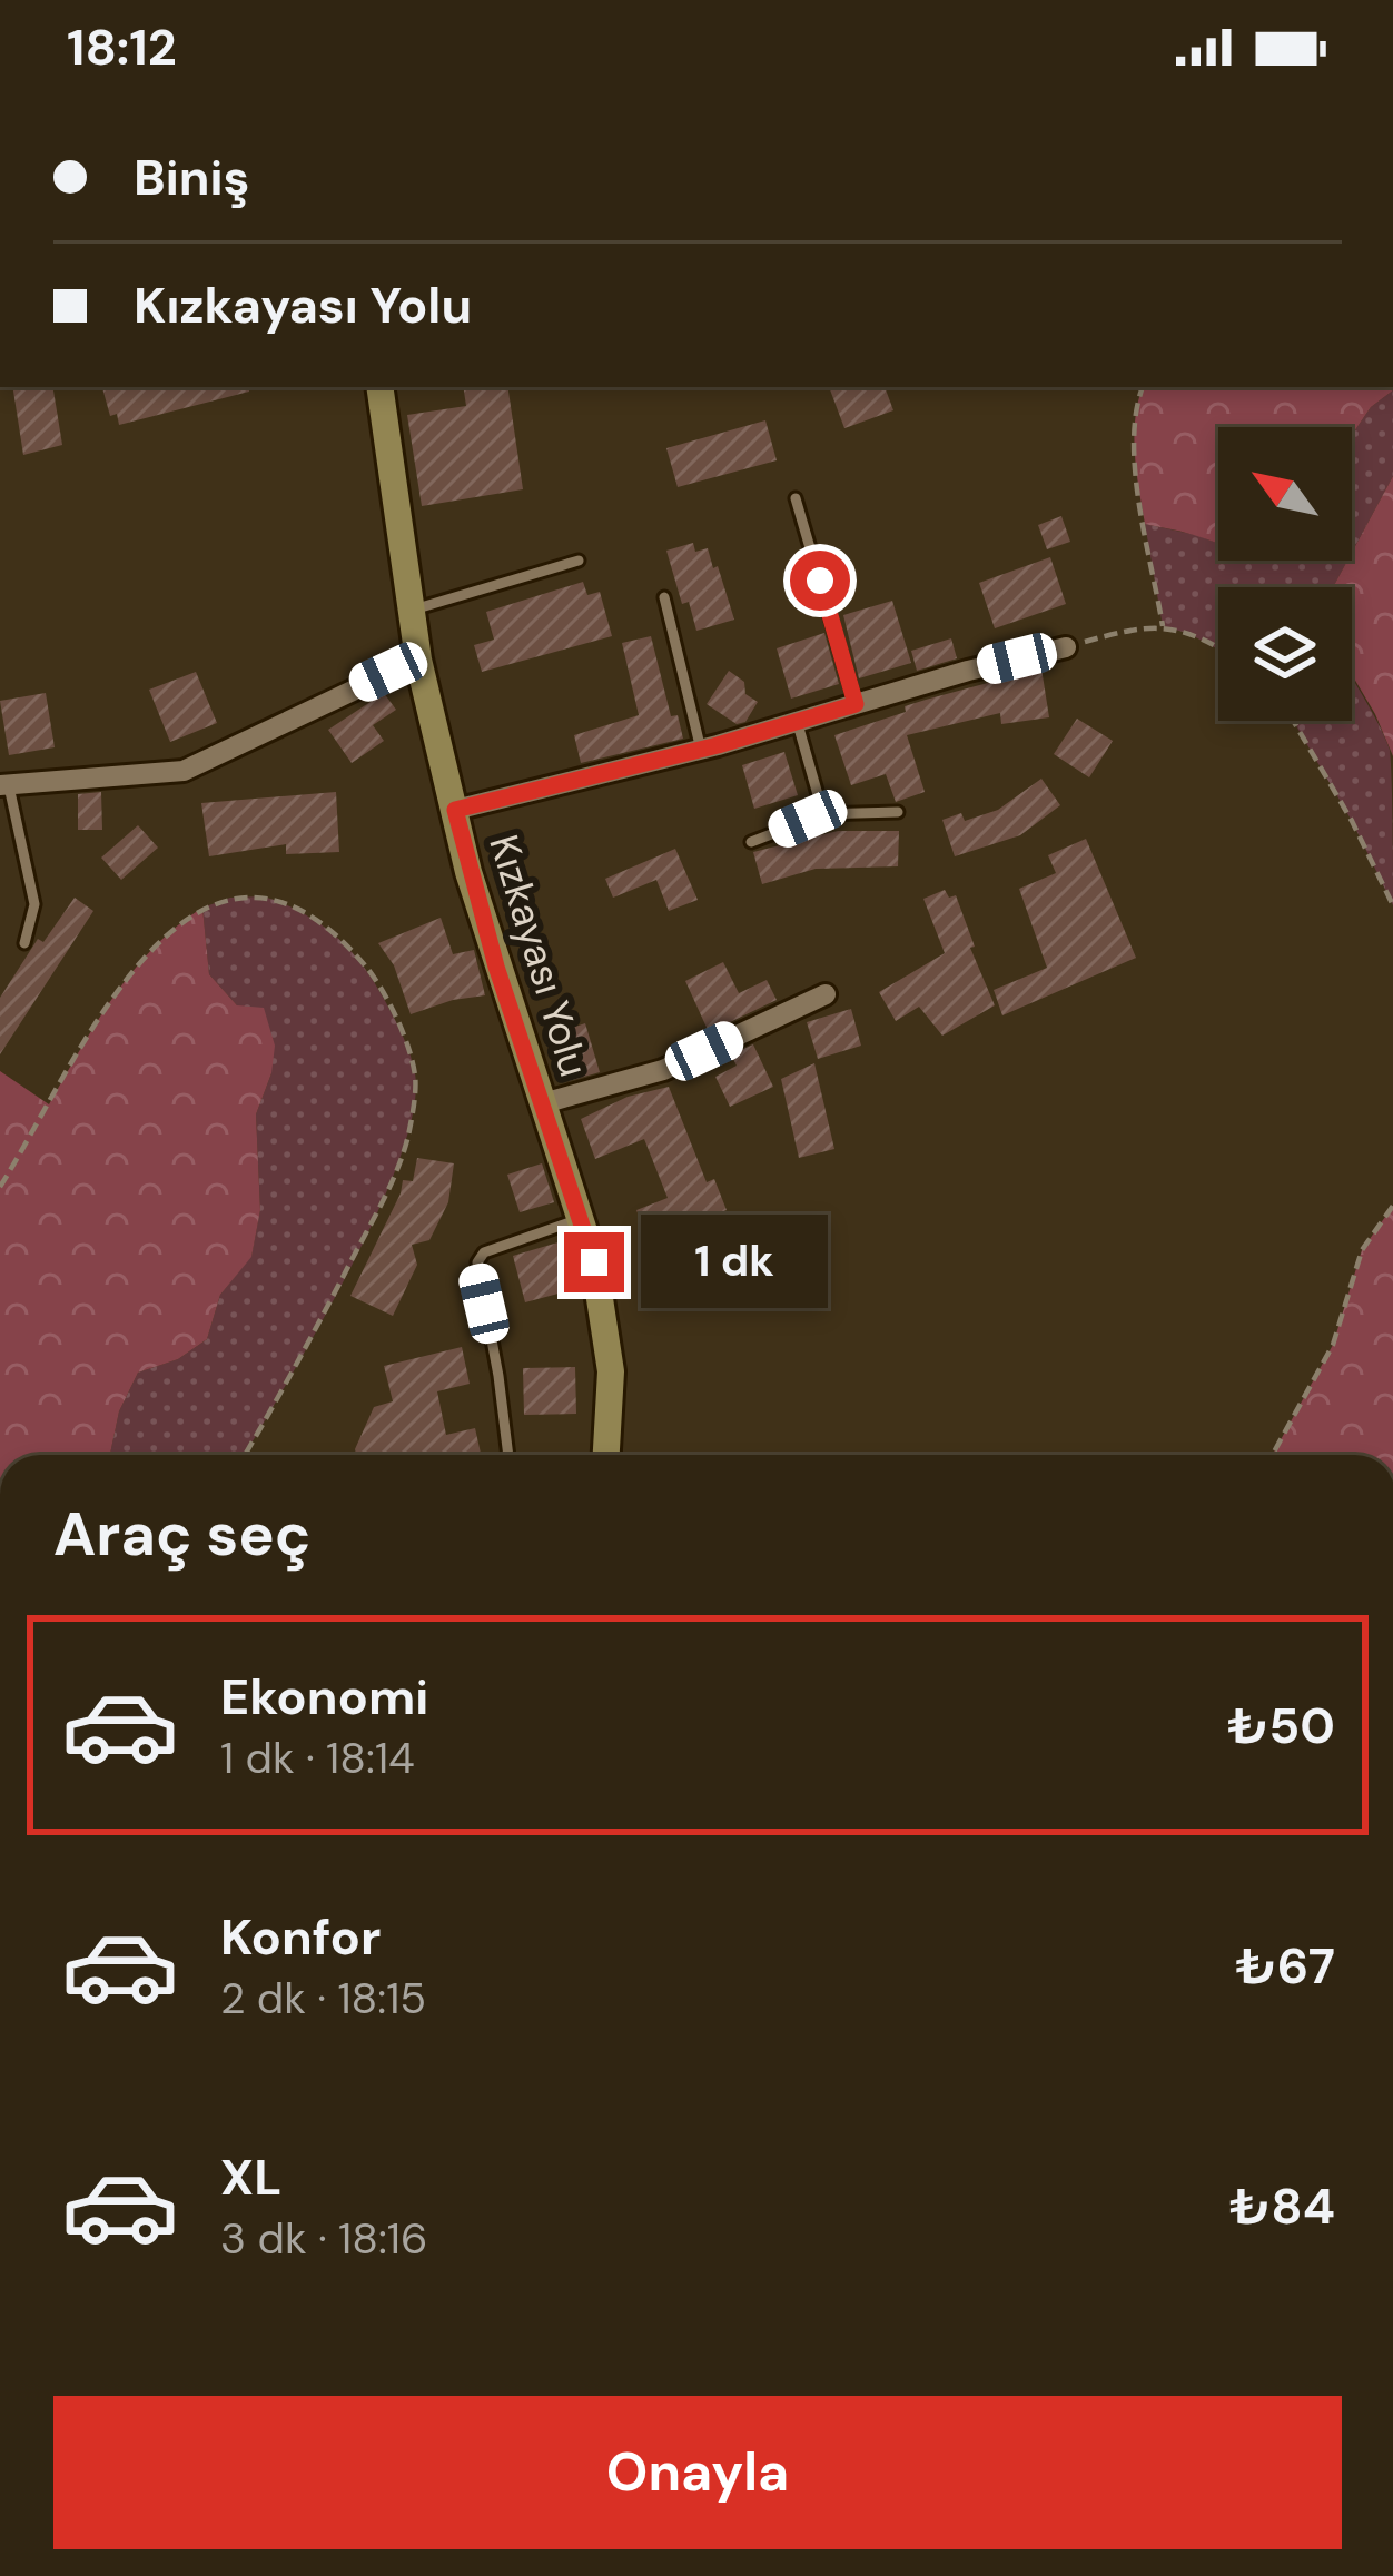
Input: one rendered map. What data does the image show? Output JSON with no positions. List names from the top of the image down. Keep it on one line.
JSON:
{"streets":{"street":["Kızkayası Yolu"]},"north":"top left","page":{"status":"18:12","banner":["Biniş","Kızkayası Yolu"],"bubble":"1 dk","heading":"Araç seç","list":[{"name":"Ekonomi","note":"1 dk · 18:14","value":"₺50"},{"name":"Konfor","note":"2 dk · 18:15","value":"₺67"},{"name":"XL","note":"3 dk · 18:16","value":"₺84"}],"buttons":"Onayla"}}
